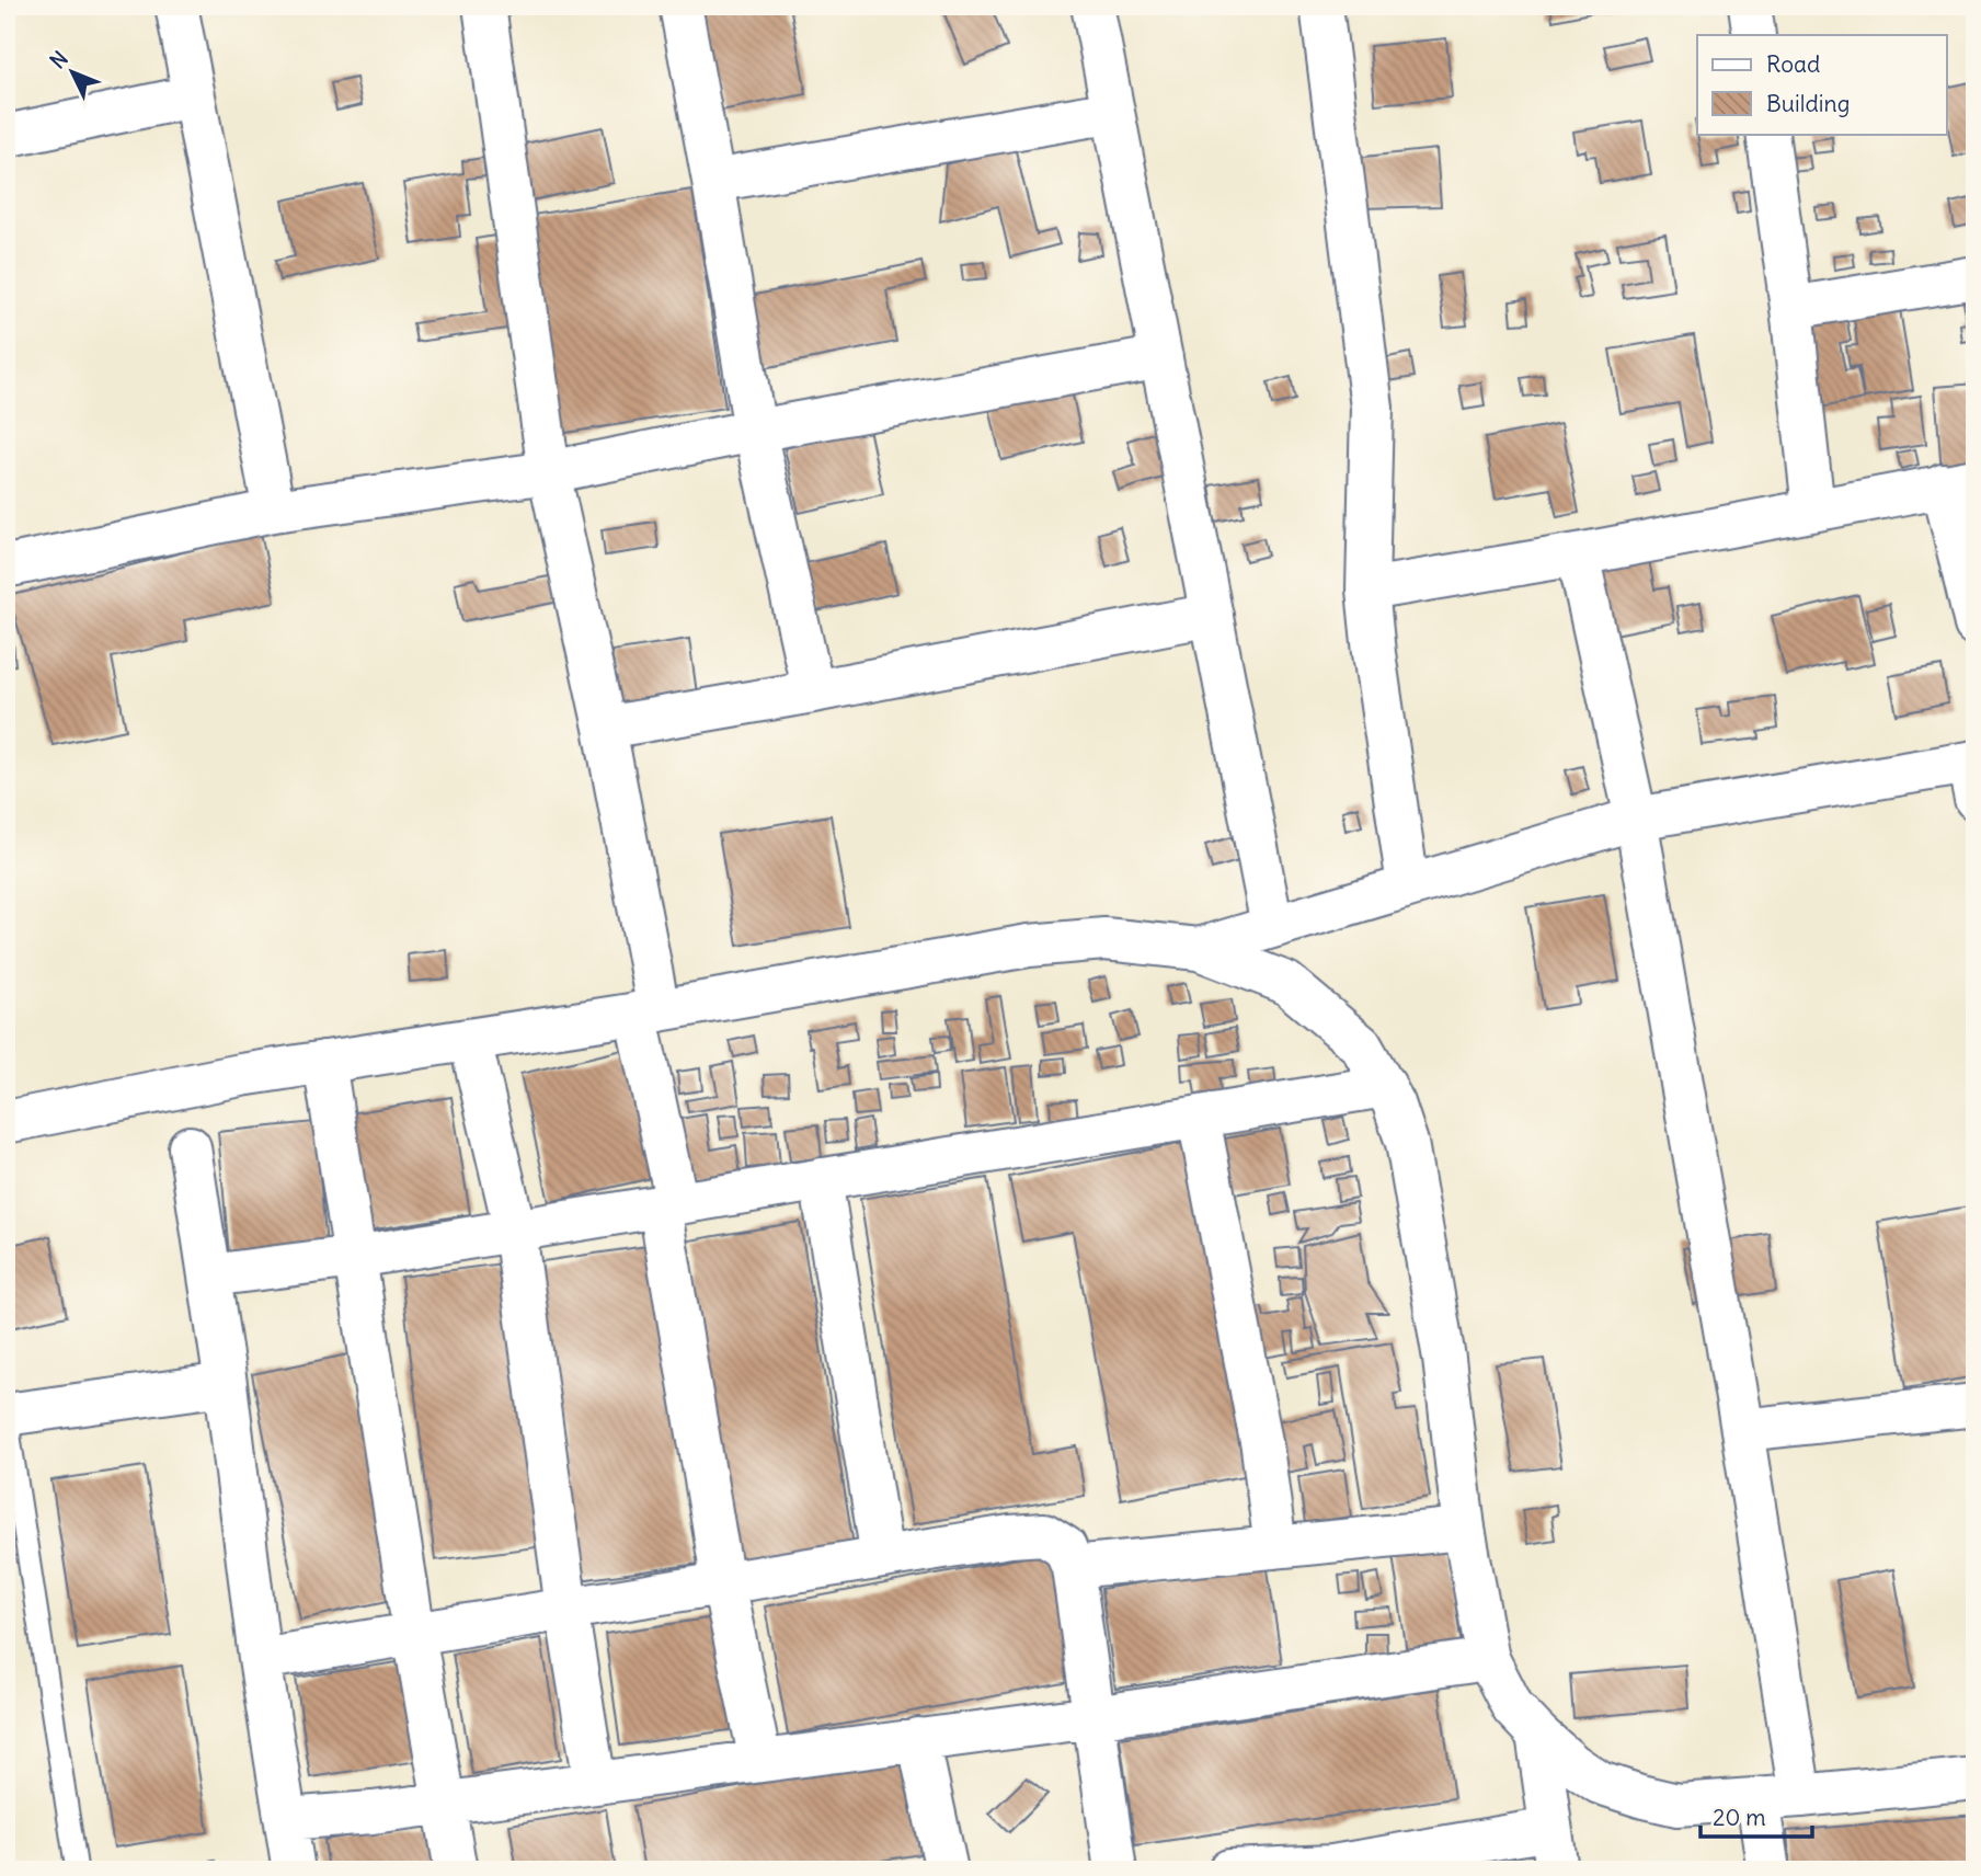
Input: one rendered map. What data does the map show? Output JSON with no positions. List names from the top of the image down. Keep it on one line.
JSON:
{"legend":["Road","Building"],"scale_bar":"20 m","north":"top left"}
